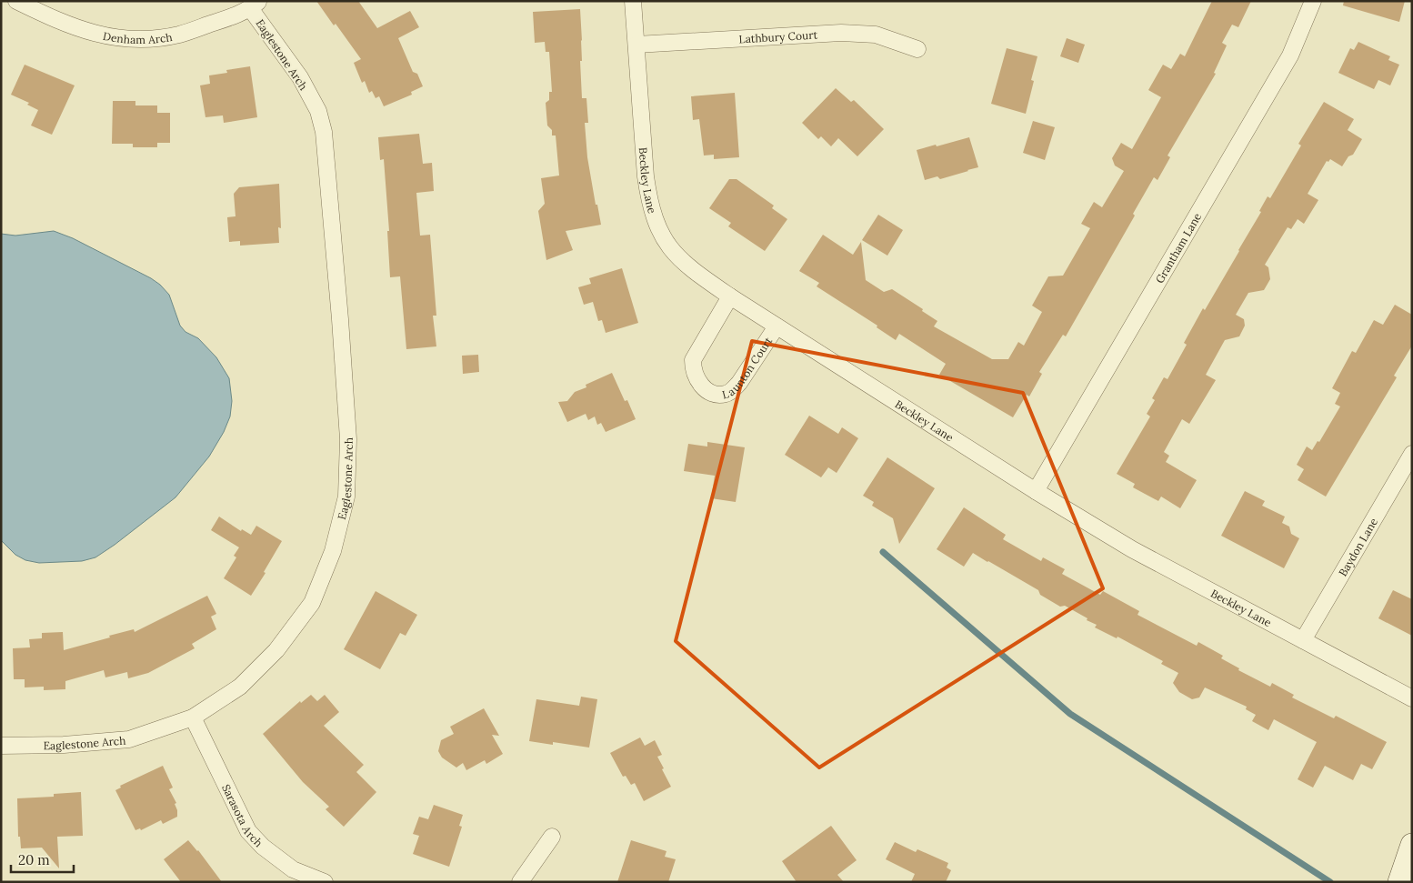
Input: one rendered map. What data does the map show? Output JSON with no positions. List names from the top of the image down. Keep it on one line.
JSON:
{"streets":{"street":["Denham Arch","Lathbury Court","Eaglestone Arch","Beckley Lane","Grantham Lane","Launton Court","Baydon Lane","Sarasota Arch"]},"crossings":[["Denham Arch","Eaglestone Arch"],["Lathbury Court","Beckley Lane"],["Eaglestone Arch","Sarasota Arch"],["Beckley Lane","Grantham Lane"],["Beckley Lane","Launton Court"],["Beckley Lane","Baydon Lane"]],"scale_bar":"20 m"}
